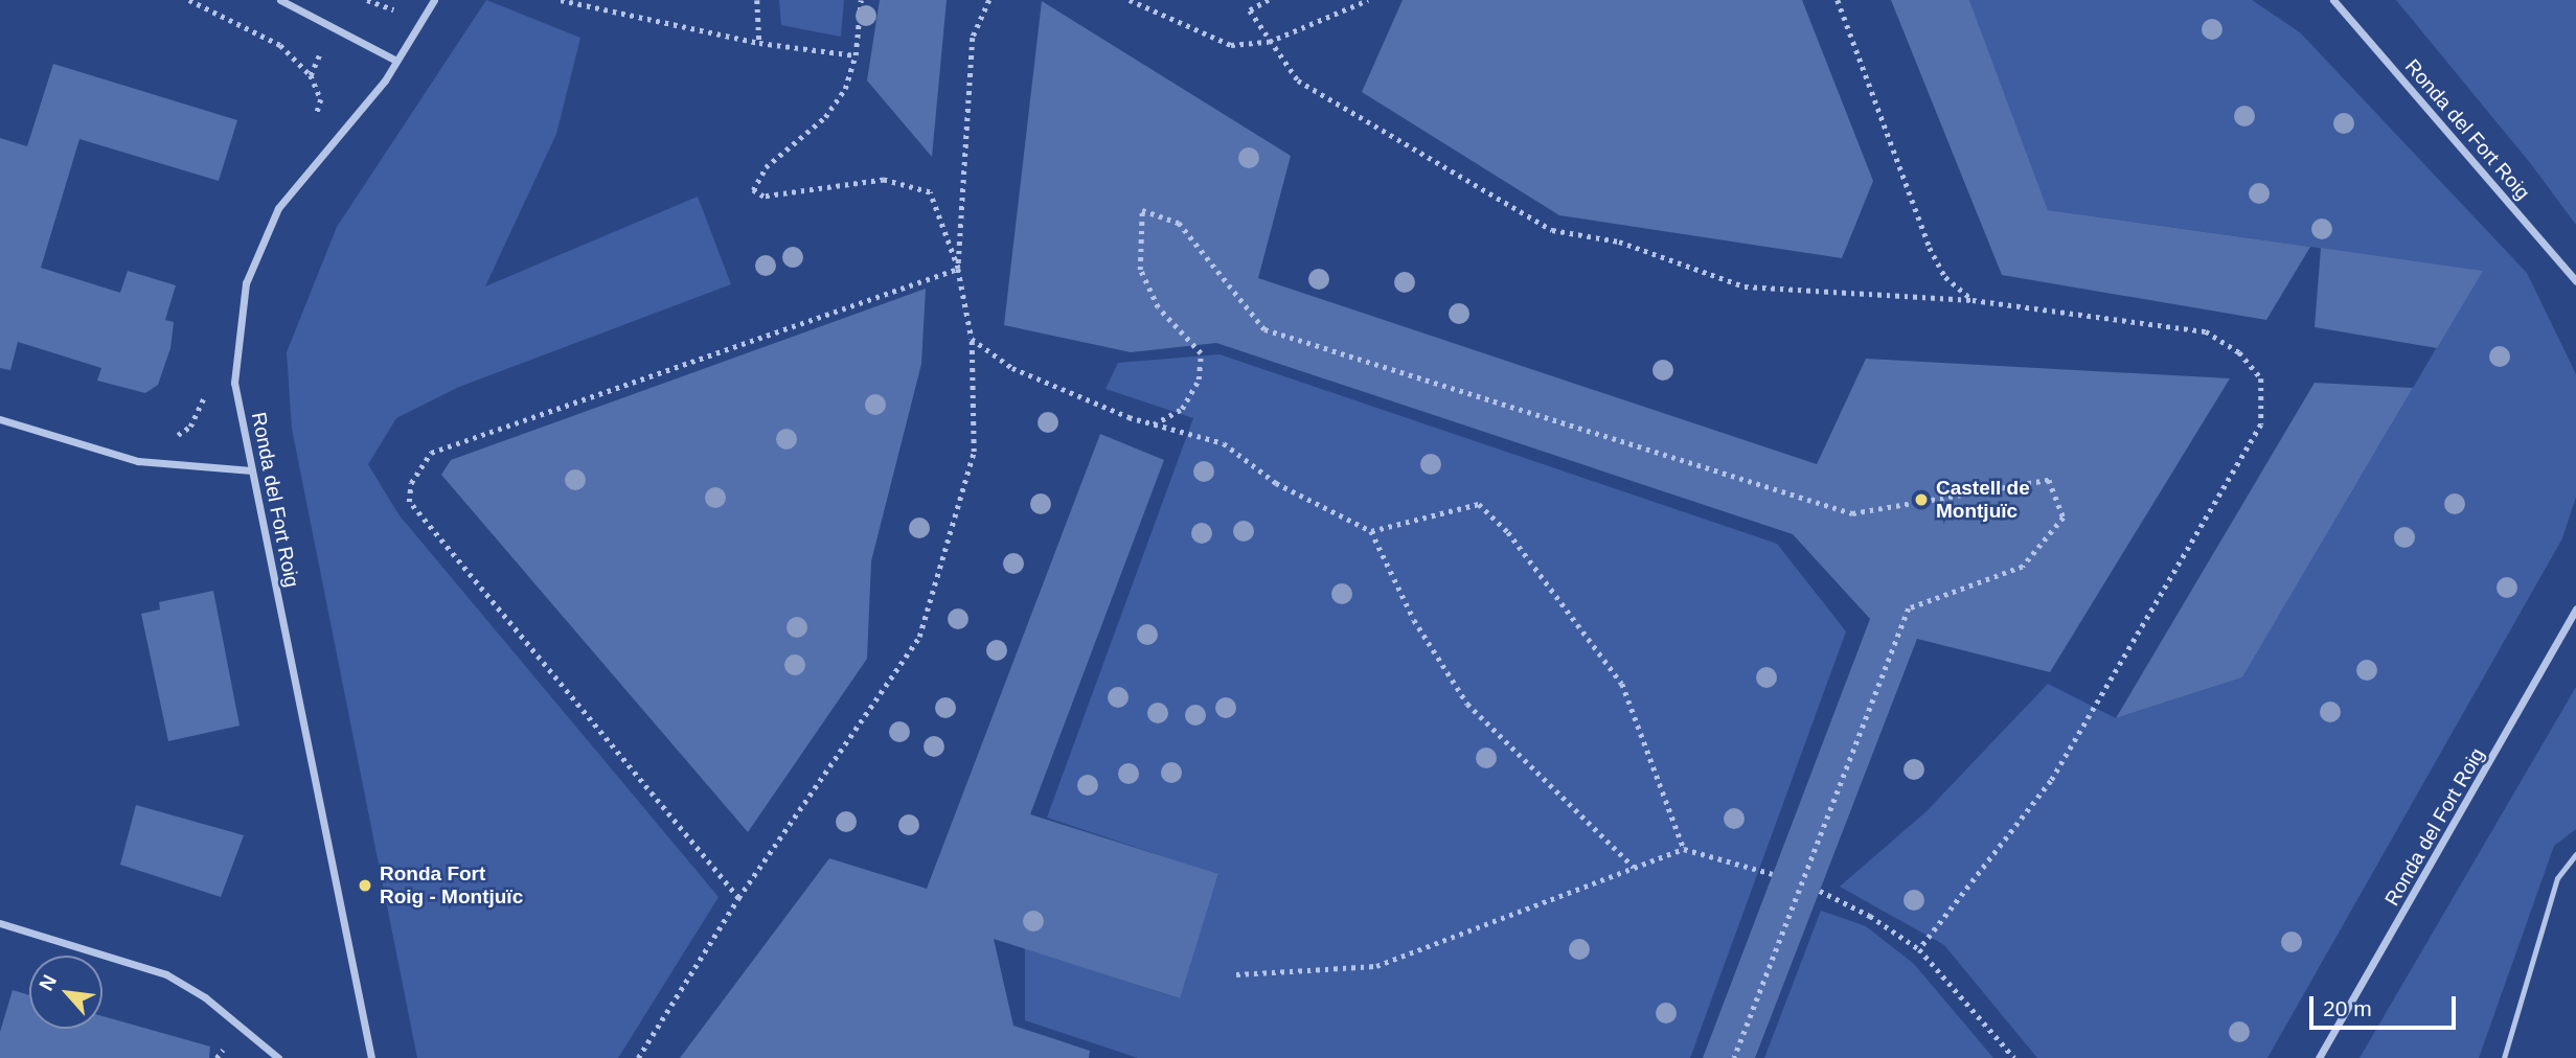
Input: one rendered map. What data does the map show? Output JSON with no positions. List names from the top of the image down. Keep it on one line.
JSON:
{"streets":{"street":["Ronda del Fort Roig"]},"places":["Castell de Montjuïc","Ronda Fort Roig - Montjuïc"],"scale_bar":"20 m","north":"top left"}
